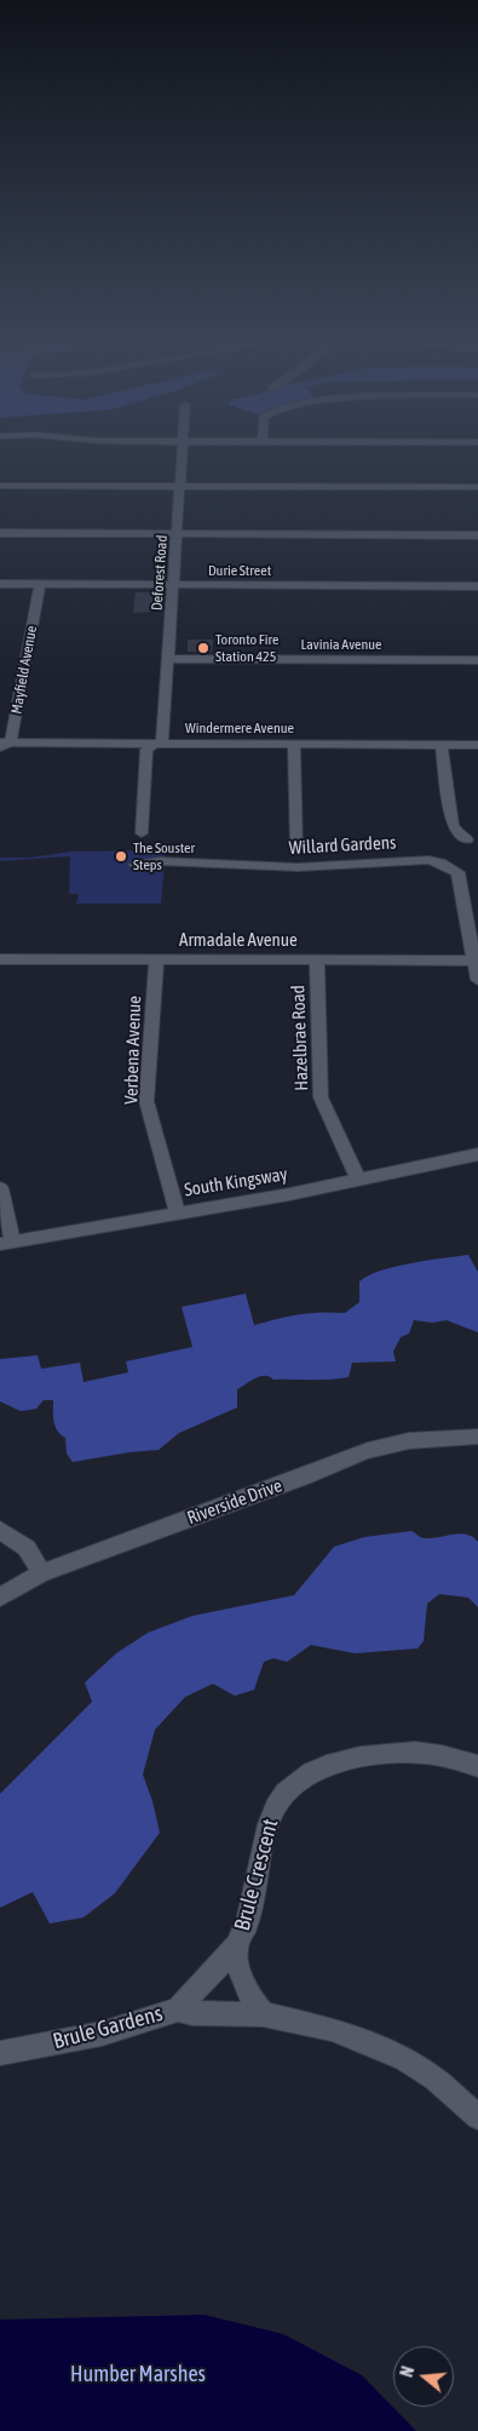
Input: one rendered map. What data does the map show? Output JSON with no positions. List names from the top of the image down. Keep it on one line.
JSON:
{"streets":{"street":["Durie Street","Deforest Road","Lavinia Avenue","Mayfield Avenue","Windermere Avenue","Willard Gardens","Armadale Avenue","Hazelbrae Road","Verbena Avenue","South Kingsway","Riverside Drive","Brule Crescent","Brule Gardens"]},"crossings":[["Durie Street","Deforest Road"],["Durie Street","Mayfield Avenue"],["Deforest Road","Lavinia Avenue"],["Deforest Road","Windermere Avenue"],["Mayfield Avenue","Windermere Avenue"],["Willard Gardens","Armadale Avenue"],["Armadale Avenue","Hazelbrae Road"],["Armadale Avenue","Verbena Avenue"],["Hazelbrae Road","South Kingsway"],["Verbena Avenue","South Kingsway"],["Brule Crescent","Brule Gardens"]],"parks":["Humber Marshes"],"places":["Toronto Fire Station 425","The Souster Steps"],"north":"left"}
